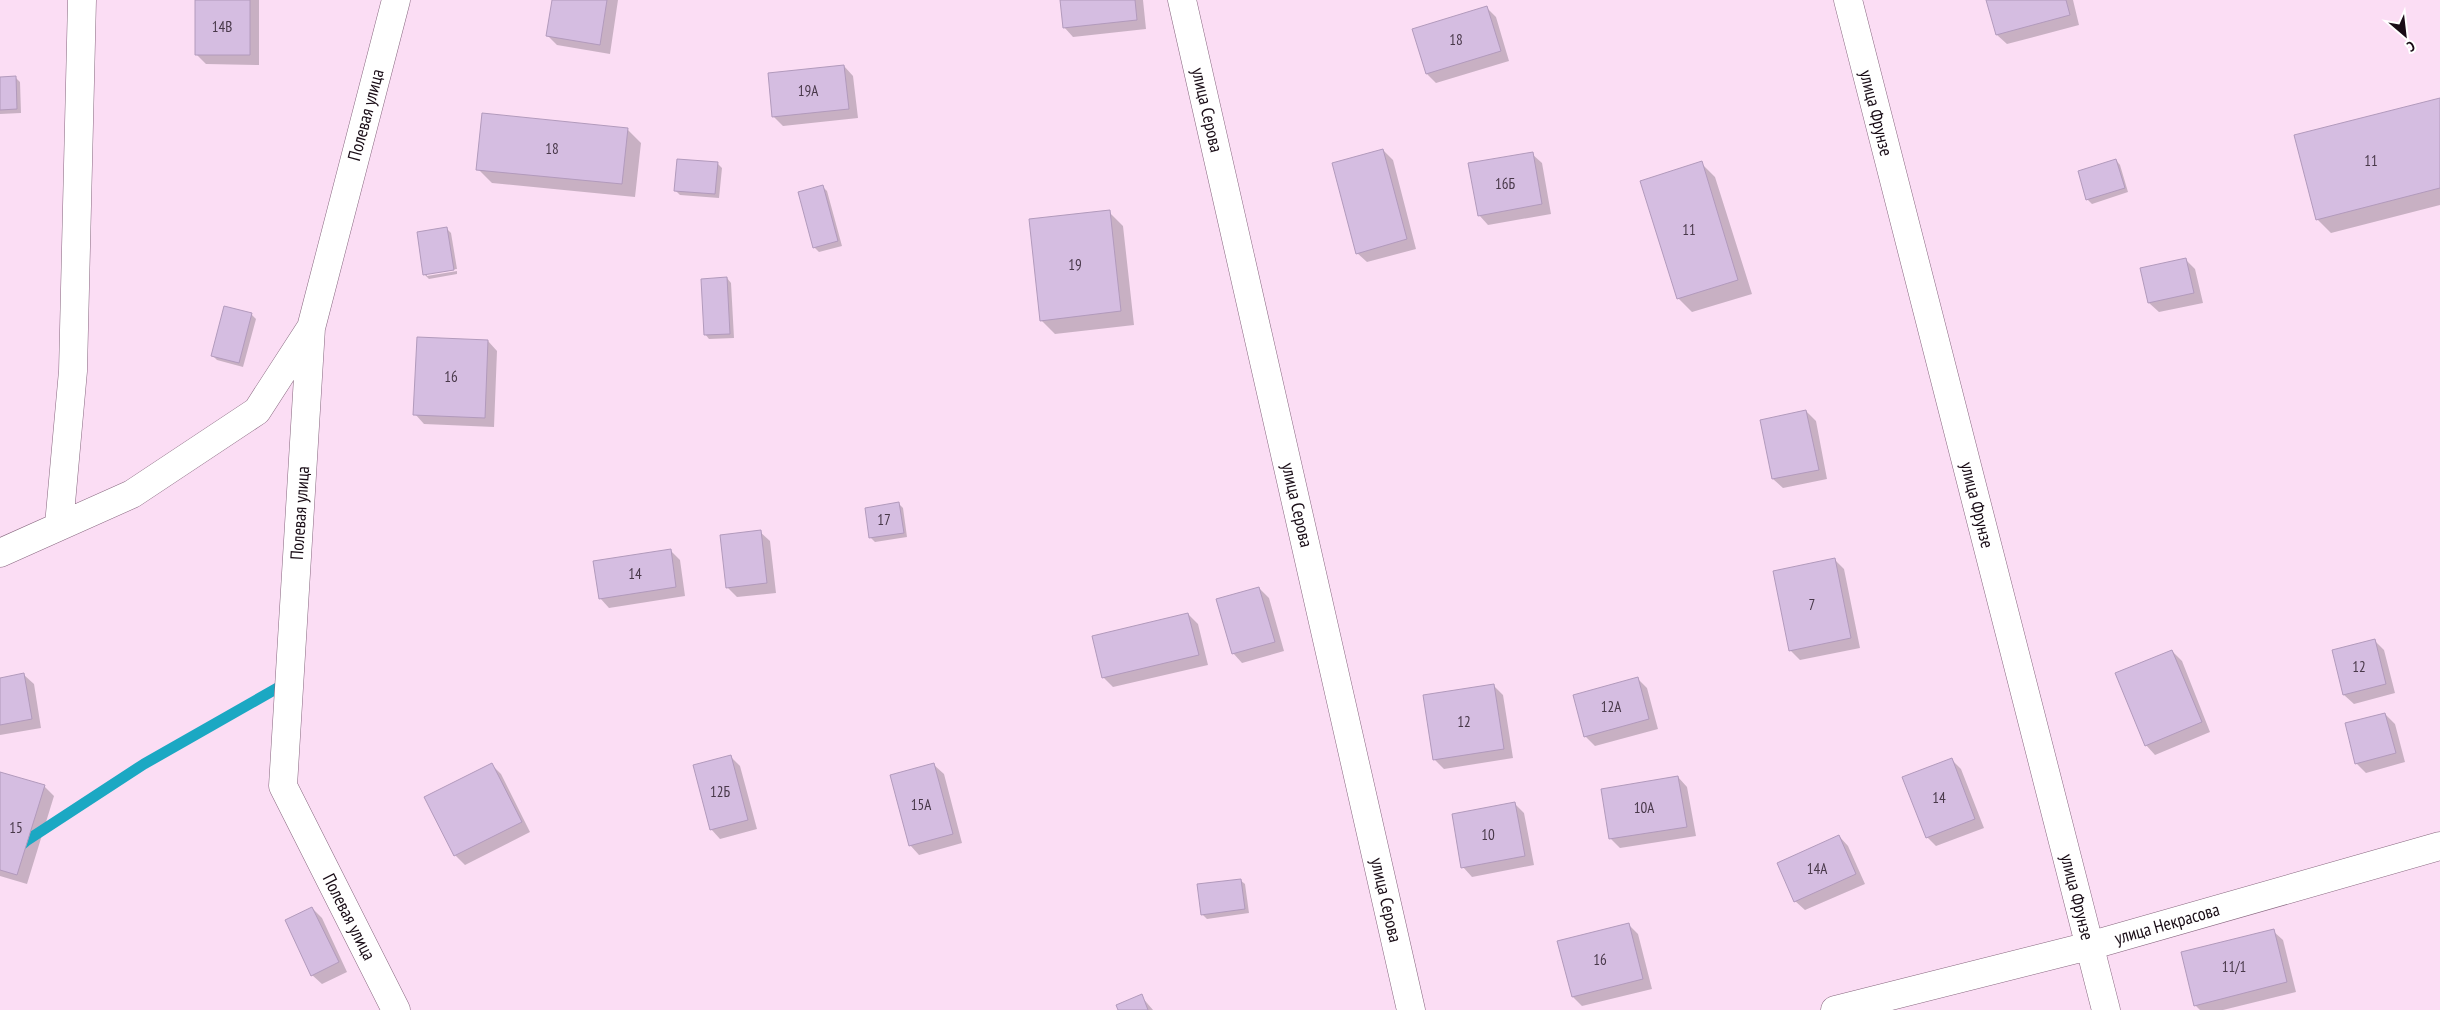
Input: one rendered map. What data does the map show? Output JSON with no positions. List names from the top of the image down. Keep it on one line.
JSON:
{"streets":{"street":["улица Серова","улица Фрунзе","Полевая улица","улица Некрасова"]},"crossings":[["улица Фрунзе","улица Некрасова"]],"house_numbers":["14В","18","19А","18","11","16Б","11","19","16","17","14","7","12","12А","12","12Б","14","15А","10А","15","10","14А","16","11/1"],"north":"bottom right"}
